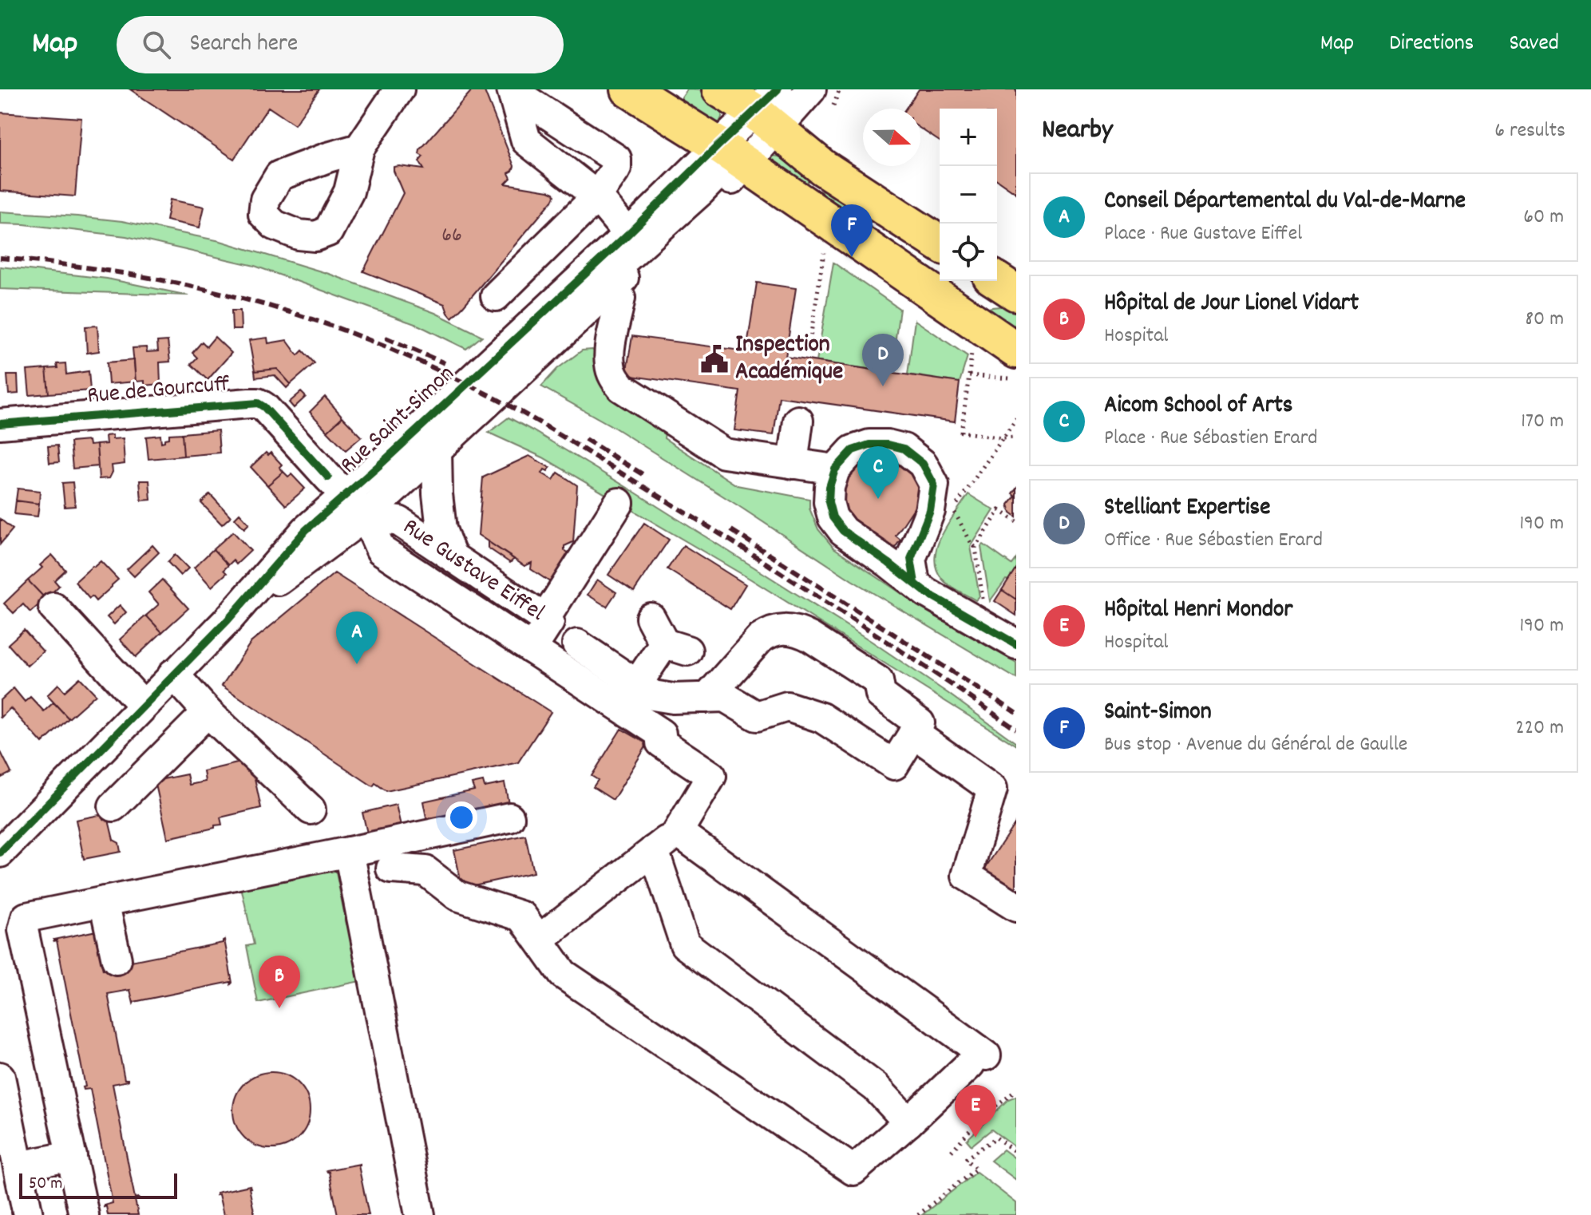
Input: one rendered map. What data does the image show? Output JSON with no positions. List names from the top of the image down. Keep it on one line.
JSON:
{"streets":{"street":["Rue de Gourcuff","Rue Saint-Simon","Rue Gustave Eiffel"]},"crossings":[["Rue de Gourcuff","Rue Saint-Simon"],["Rue de Gourcuff","Rue Gustave Eiffel"],["Rue Saint-Simon","Rue Gustave Eiffel"]],"places":{"public building":["Inspection Académique"]},"house_numbers":["66"],"scale_bar":"50 m","north":"right","page":{"header":"Map","search":"Search here","nav":["Map","Directions","Saved"],"heading":["Nearby","6 results"],"map_buttons":["+","−"],"list":[{"mark":"A","name":"Conseil Départemental du Val-de-Marne","note":"Place · Rue Gustave Eiffel","value":"60 m"},{"mark":"B","name":"Hôpital de Jour Lionel Vidart","note":"Hospital","value":"80 m"},{"mark":"C","name":"Aicom School of Arts","note":"Place · Rue Sébastien Erard","value":"170 m"},{"mark":"D","name":"Stelliant Expertise","note":"Office · Rue Sébastien Erard","value":"190 m"},{"mark":"E","name":"Hôpital Henri Mondor","note":"Hospital","value":"190 m"},{"mark":"F","name":"Saint-Simon","note":"Bus stop · Avenue du Général de Gaulle","value":"220 m"}],"pins":["F","D","C","A","B","E"],"scale":"50 m"}}
